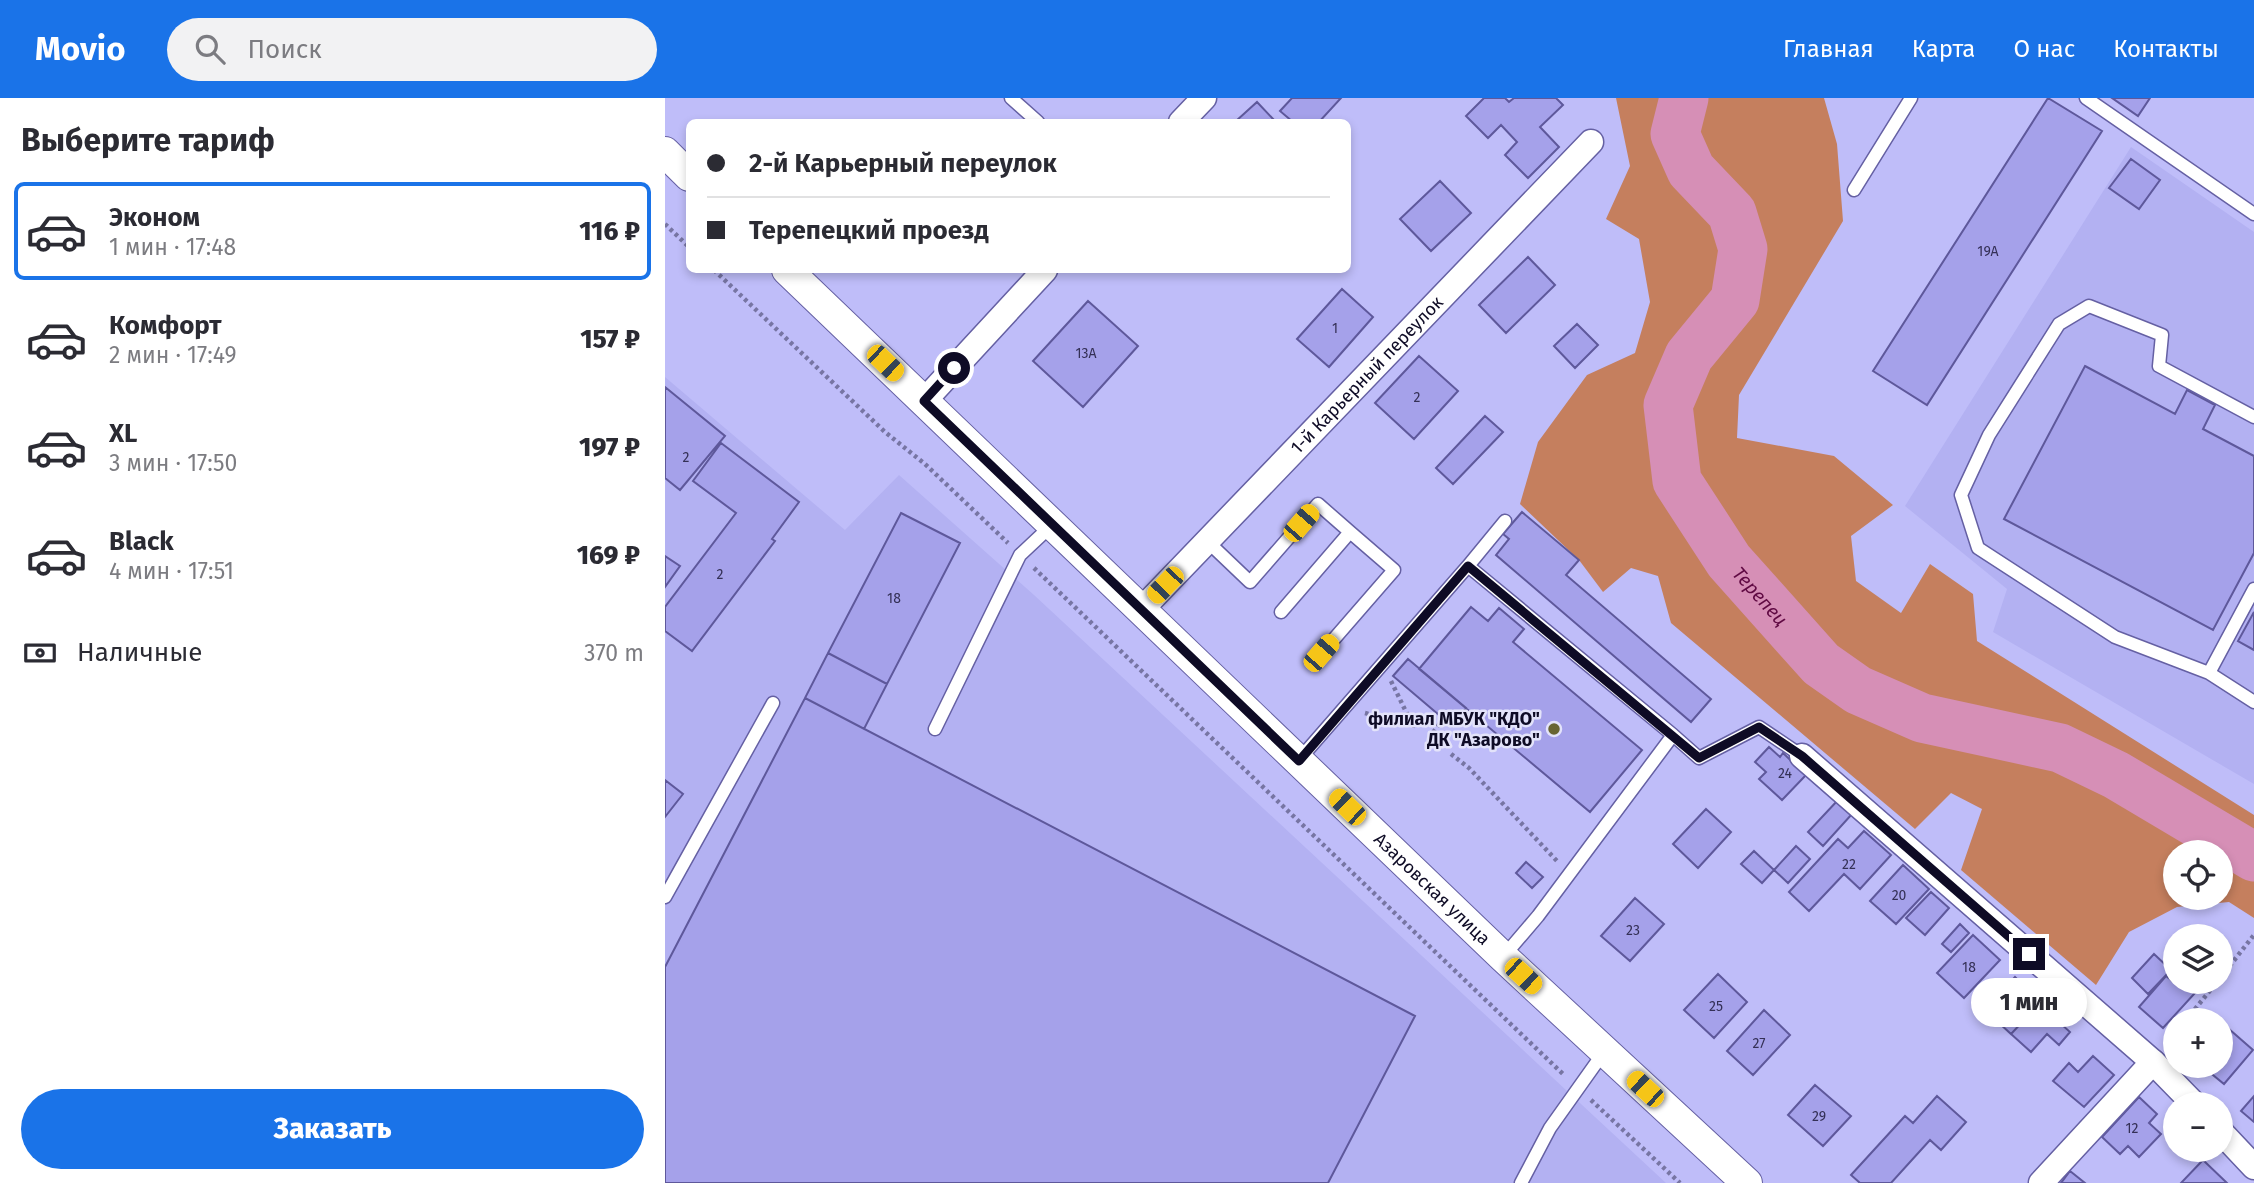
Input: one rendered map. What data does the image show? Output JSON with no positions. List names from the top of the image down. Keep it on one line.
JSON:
{"streets":{"street":["1-й Карьерный переулок","Азаровская улица"]},"crossings":[["1-й Карьерный переулок","Азаровская улица"]],"water":["Терепец"],"places":["филиал МБУК \"КДО\" ДК \"Азарово\""],"house_numbers":["19А","1","13А","2","2","2","18","24","22","20","23","18","25","27","29","12"],"page":{"header":"Movio","search":"Поиск","nav":["Главная","Карта","О нас","Контакты"],"heading":"Выберите тариф","banner":["2-й Карьерный переулок","Терепецкий проезд"],"list":[{"name":"Эконом","note":"1 мин · 17:48","value":"116 ₽"},{"name":"Комфорт","note":"2 мин · 17:49","value":"157 ₽"},{"name":"XL","note":"3 мин · 17:50","value":"197 ₽"},{"name":"Black","note":"4 мин · 17:51","value":"169 ₽"}],"pay":["Наличные","370 m"],"map_buttons":["+","−"],"bubble":"1 мин","buttons":"Заказать"}}
